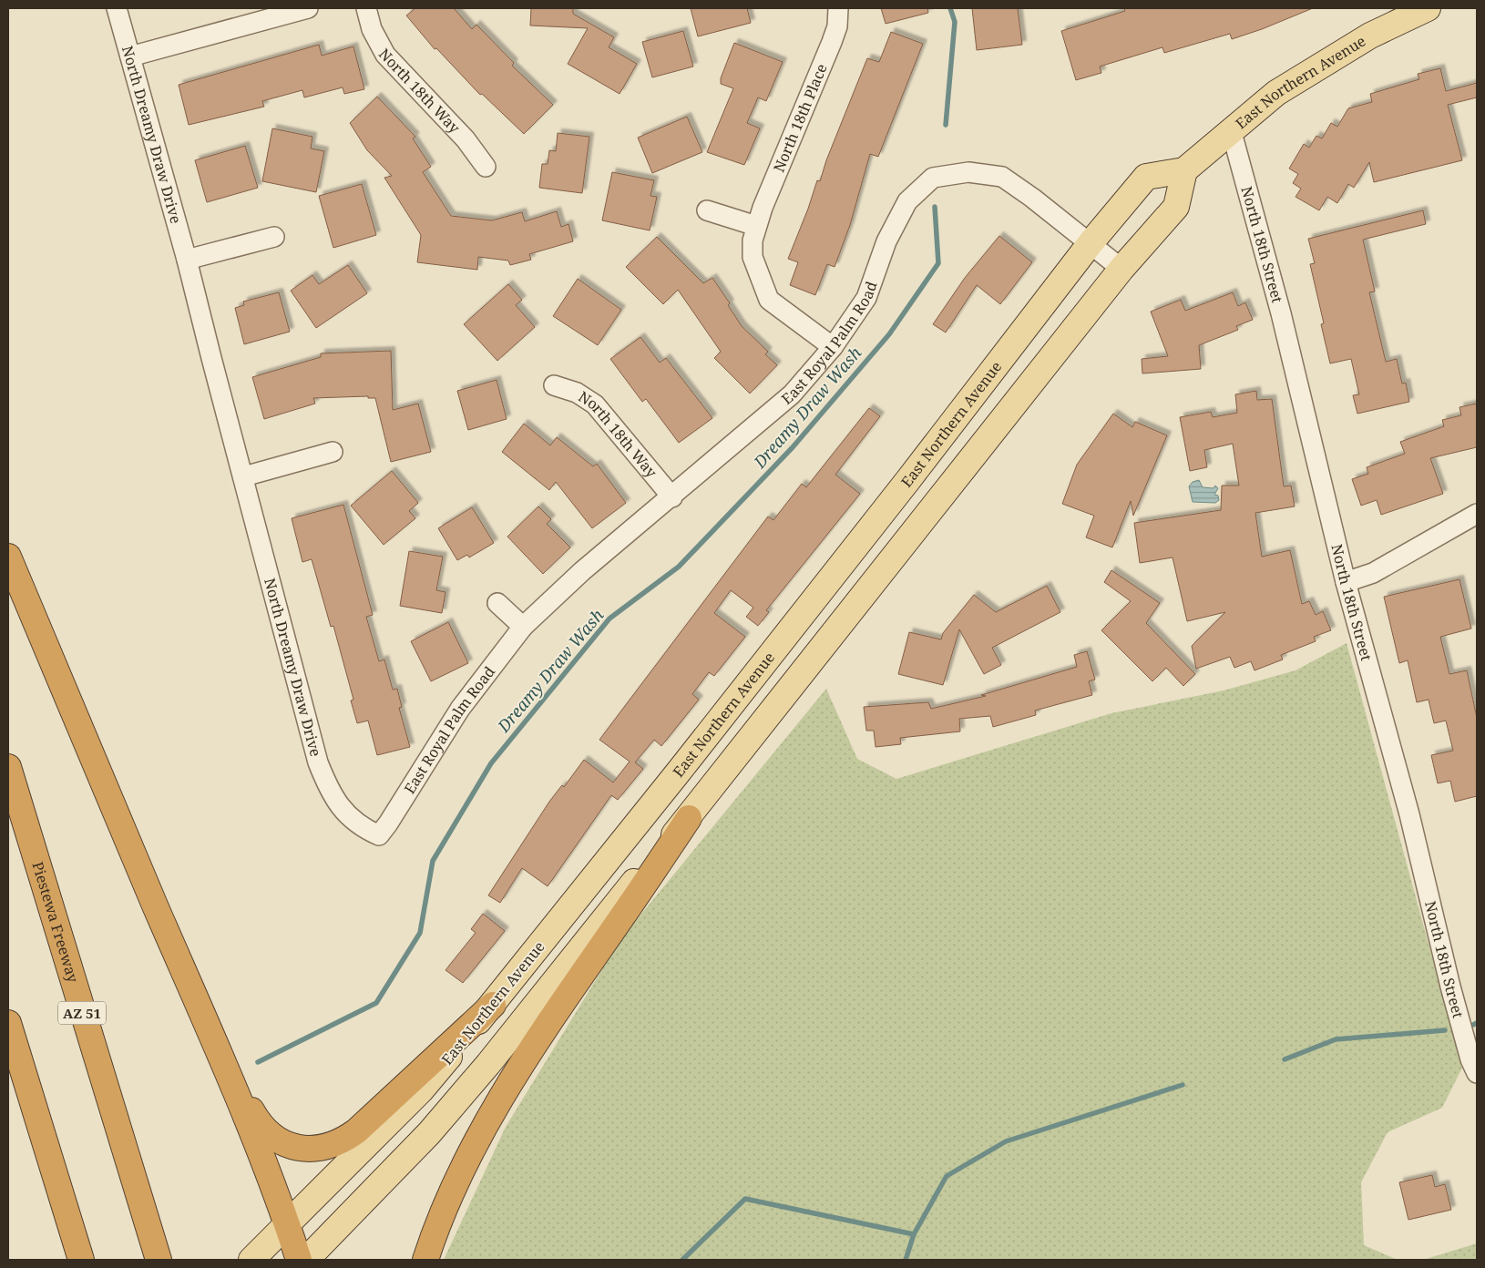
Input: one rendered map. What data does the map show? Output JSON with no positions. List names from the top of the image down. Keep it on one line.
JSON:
{"streets":{"highway":["Piestewa Freeway","AZ 51"],"main road":["East Northern Avenue"],"street":["North 18th Way","North 18th Place","North Dreamy Draw Drive","North 18th Street","East Royal Palm Road"]},"crossings":[["East Northern Avenue","North 18th Street"],["East Northern Avenue","East Royal Palm Road"],["North 18th Way","East Royal Palm Road"],["North 18th Place","East Royal Palm Road"],["North Dreamy Draw Drive","East Royal Palm Road"]],"water":["Dreamy Draw Wash"]}
